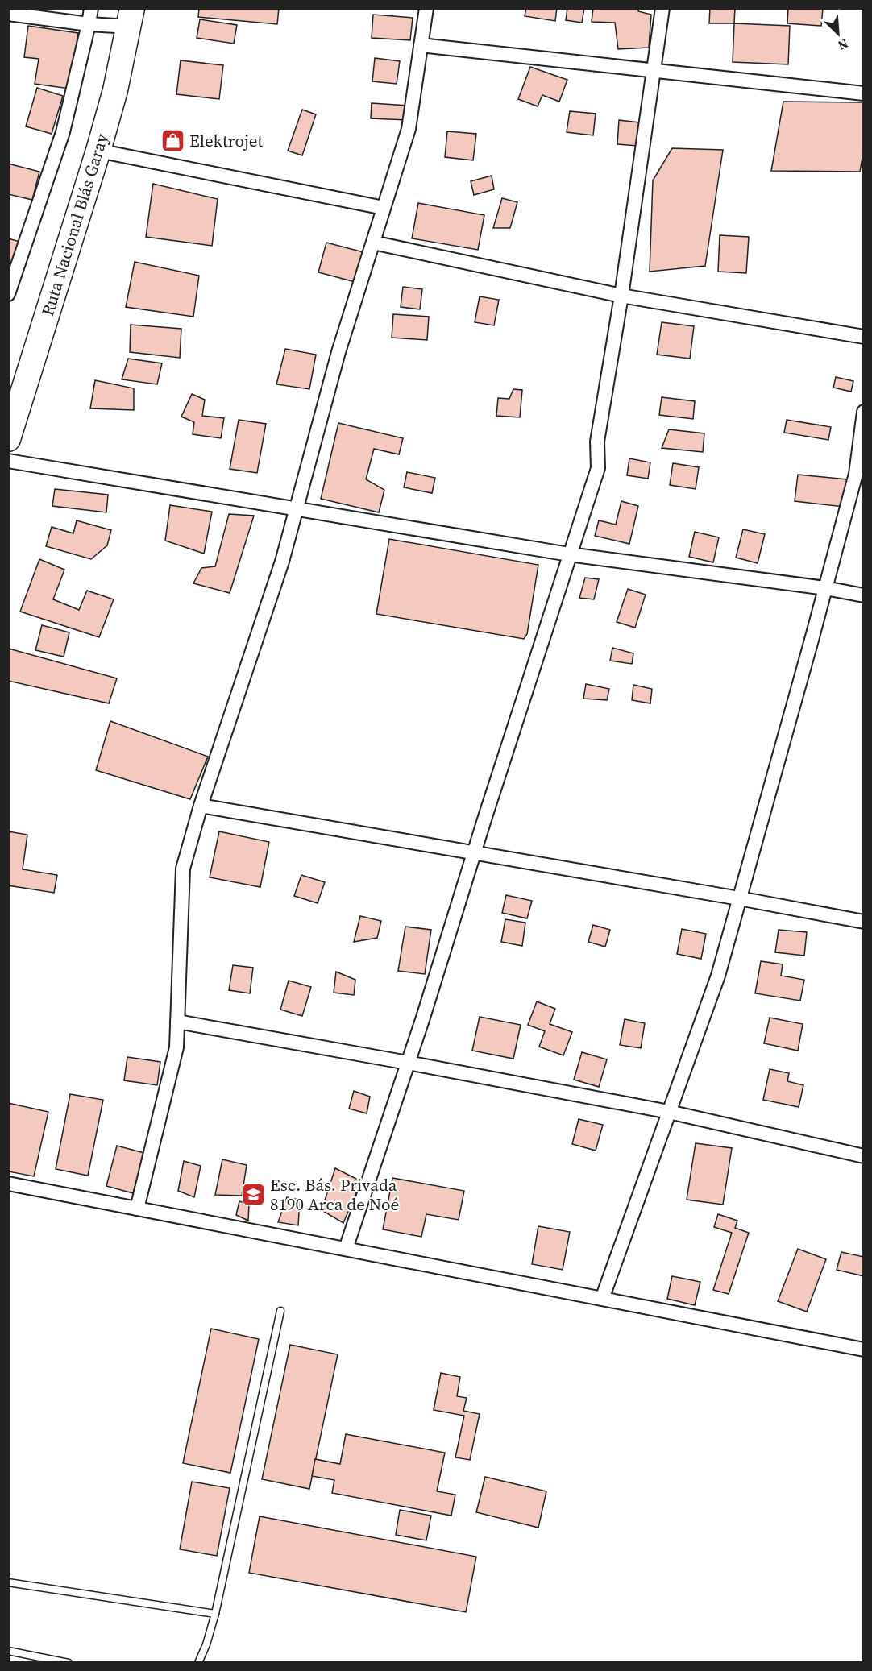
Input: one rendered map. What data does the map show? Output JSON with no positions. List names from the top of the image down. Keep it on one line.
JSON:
{"streets":{"highway":["Ruta Nacional Blás Garay"]},"places":{"shop":["Elektrojet"],"school or university":["Esc. Bás. Privada 8190 Arca de Noé"]},"north":"bottom right"}
